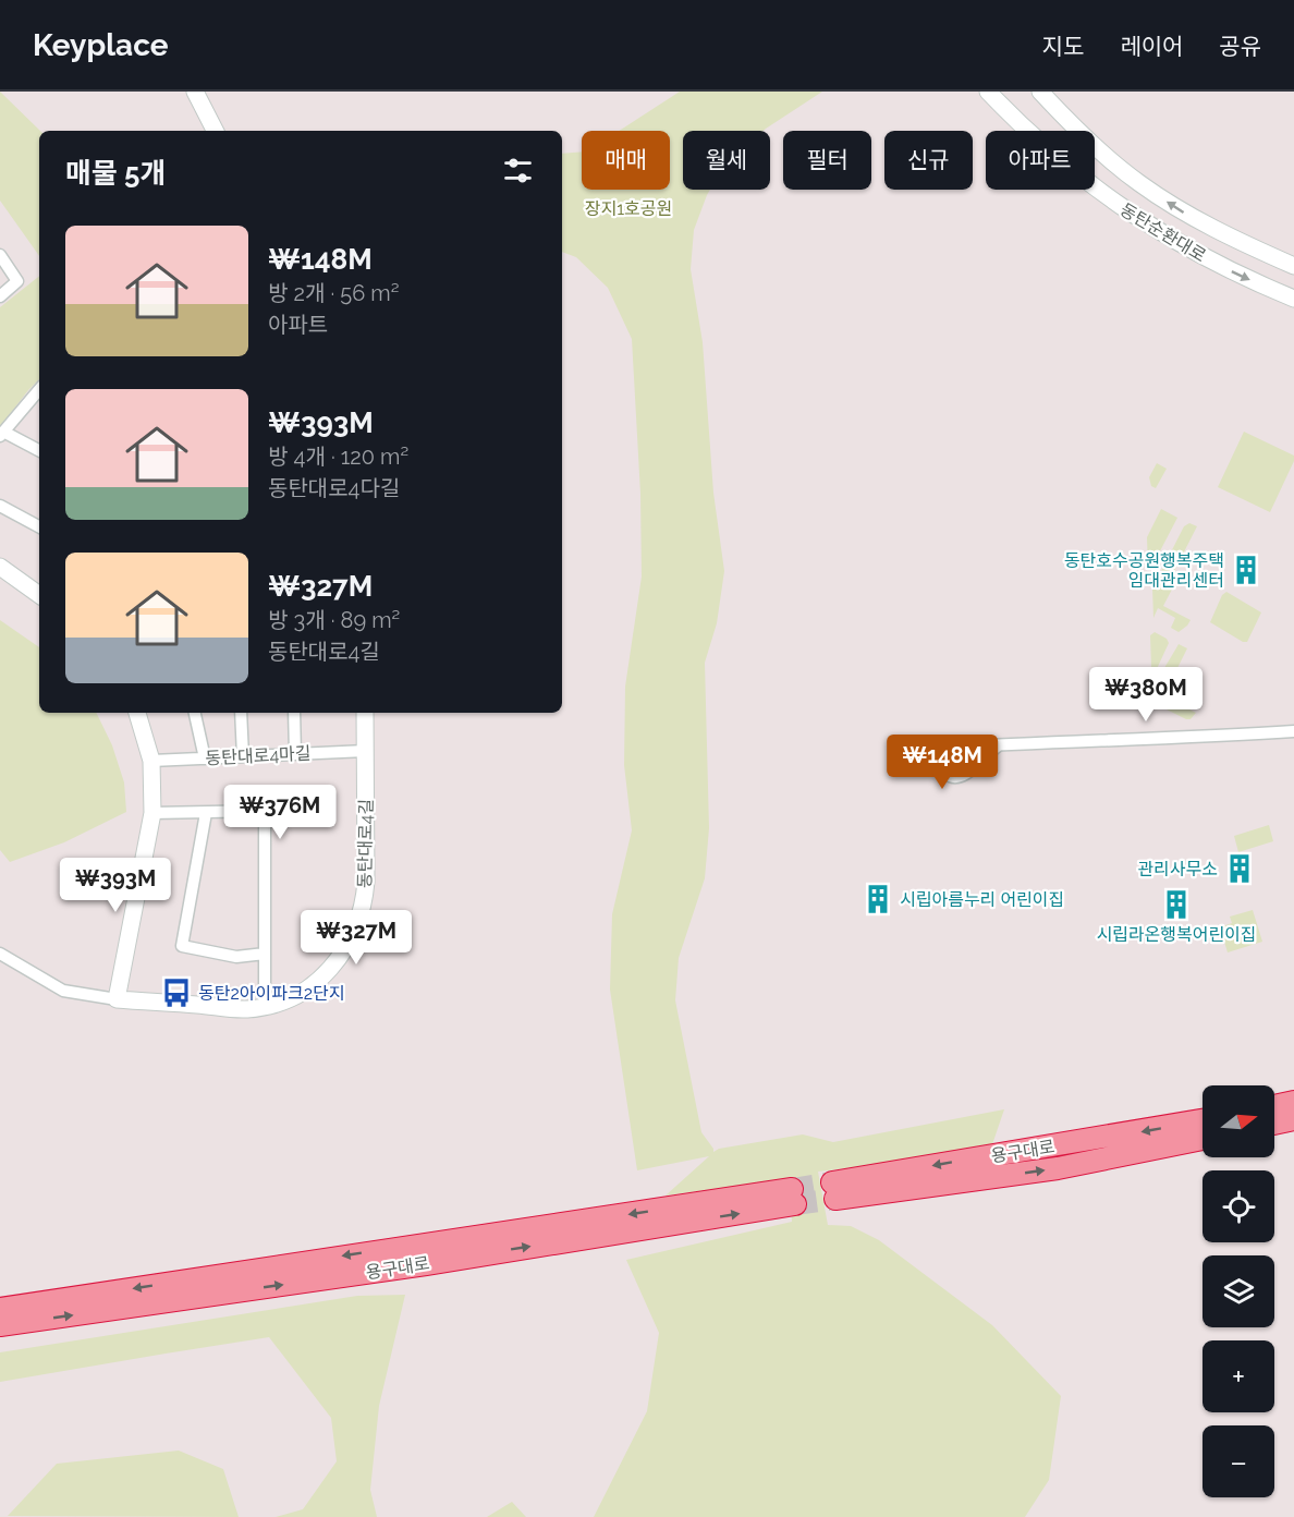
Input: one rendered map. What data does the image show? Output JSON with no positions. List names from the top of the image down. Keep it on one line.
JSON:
{"streets":{"highway":["용구대로"],"street":["동탄순환대로","동탄대로4마길","동탄대로4길"]},"crossings":[["동탄대로4마길","동탄대로4길"]],"parks":["장지1호공원"],"places":{"building":["동탄호수공원행복주택 임대관리센터","관리사무소","시립아름누리 어린이집","시립라온행복어린이집"],"bus stop":["동탄2아이파크2단지"]},"north":"right","page":{"header":"Keyplace","nav":["지도","레이어","공유"],"chip":["매매","월세","필터","신규","아파트"],"heading":"매물 5개","list":[{"name":"₩148M","note":"방 2개 · 56 m² · 아파트"},{"name":"₩393M","note":"방 4개 · 120 m² · 동탄대로4다길"},{"name":"₩327M","note":"방 3개 · 89 m² · 동탄대로4길"}],"price":["₩380M","₩148M","₩376M","₩393M","₩327M"],"map_buttons":["+","−"]}}
